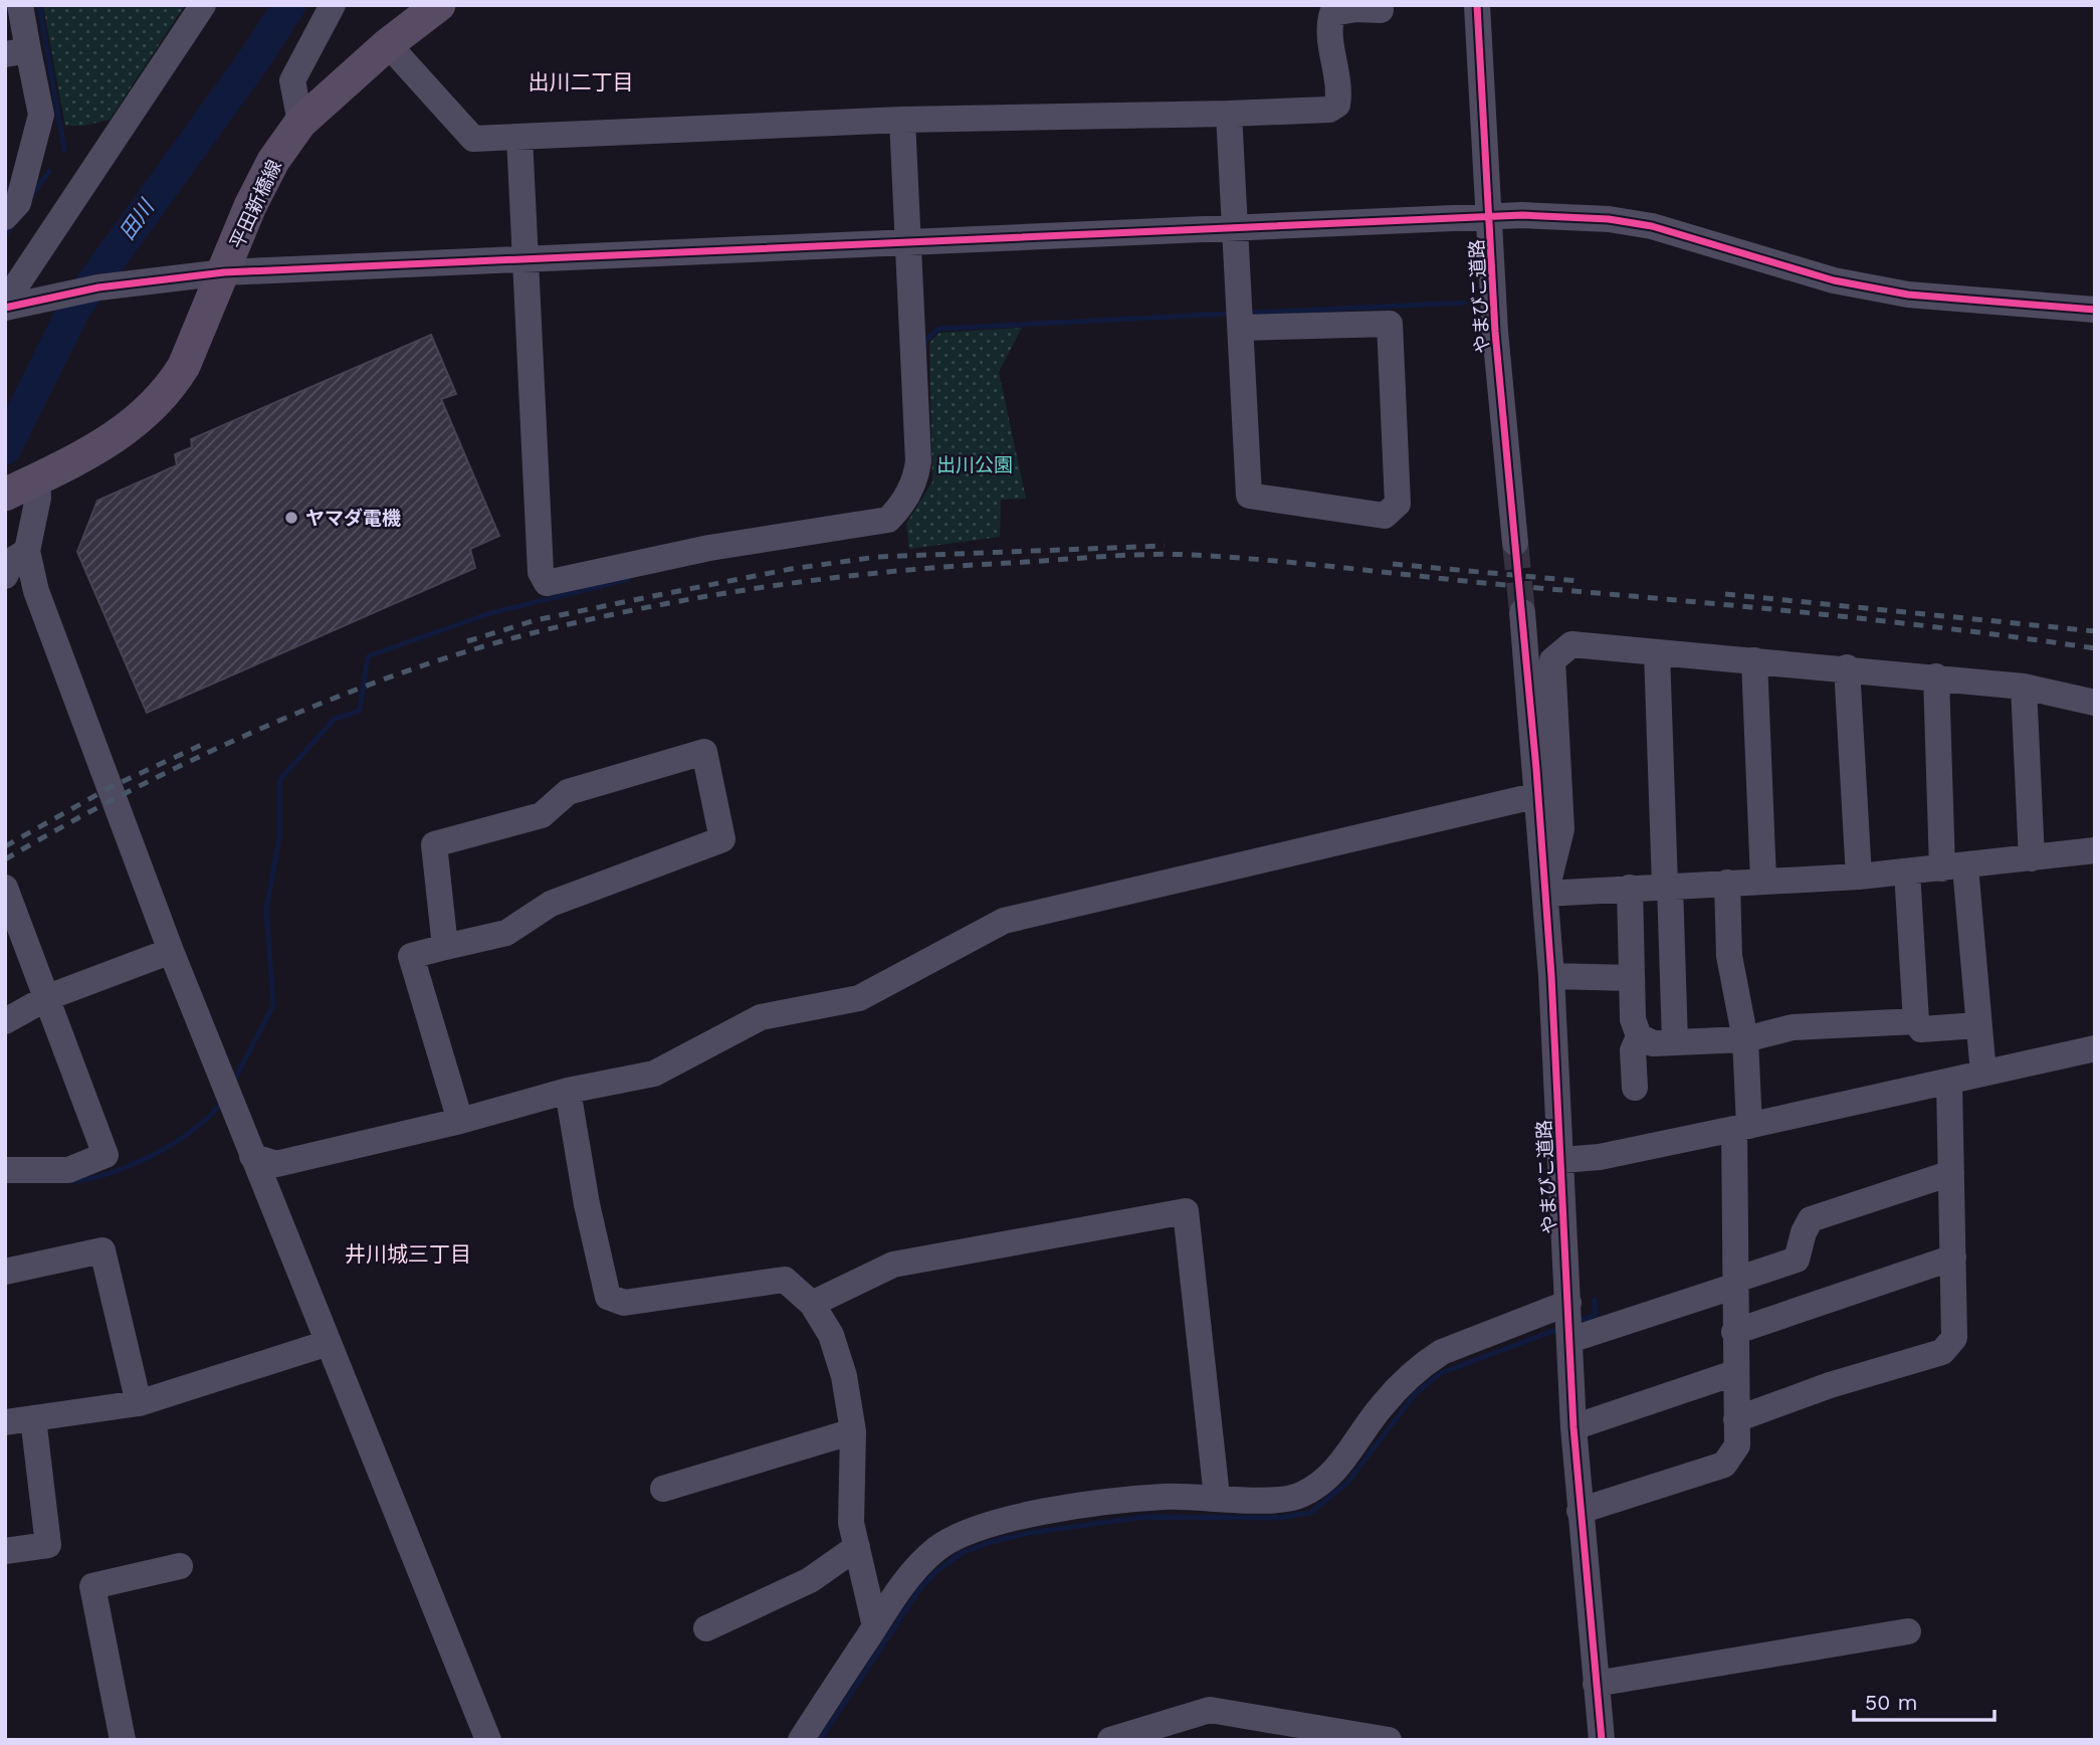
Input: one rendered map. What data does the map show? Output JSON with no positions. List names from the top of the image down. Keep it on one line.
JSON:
{"streets":{"main road":["平田新橋線"],"street":["やまびこ道路"]},"districts":["出川二丁目","井川城三丁目"],"water":["田川"],"parks":["出川公園"],"places":["ヤマダ電機"],"scale_bar":"50 m"}
